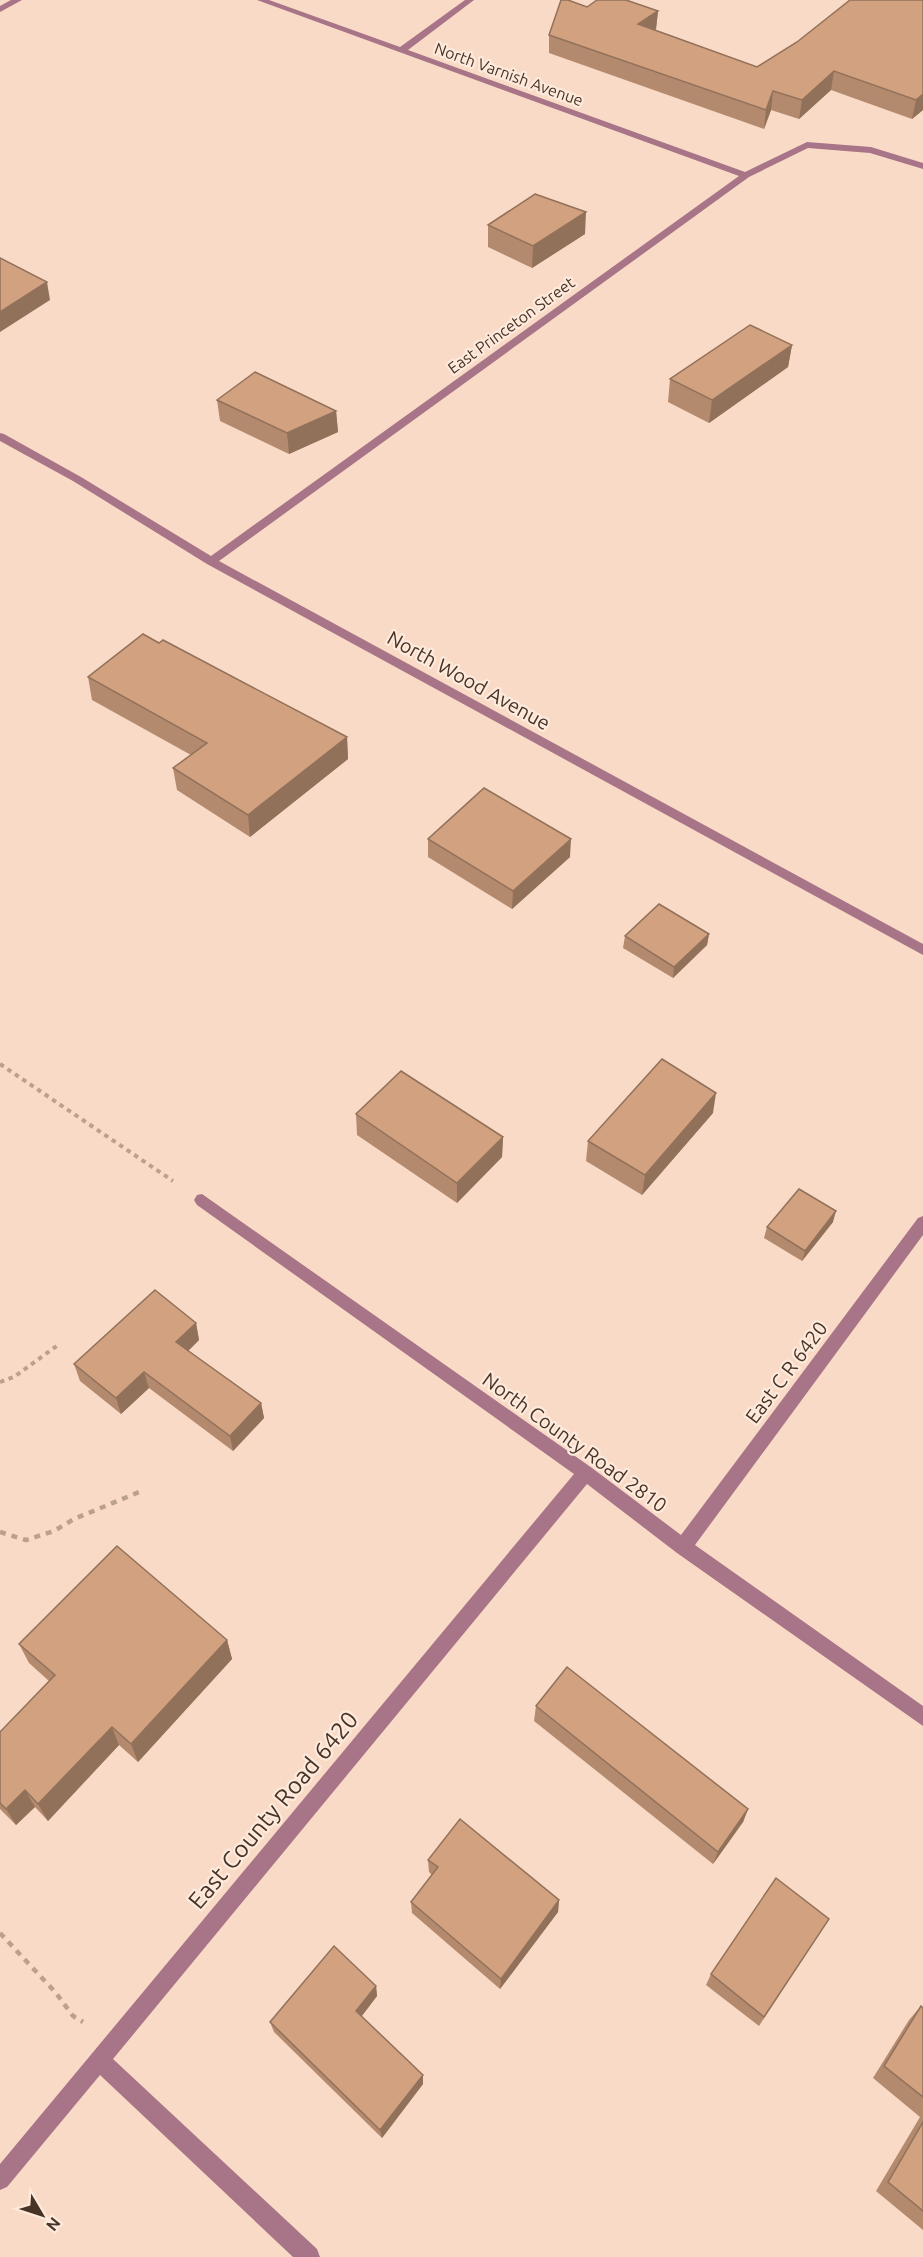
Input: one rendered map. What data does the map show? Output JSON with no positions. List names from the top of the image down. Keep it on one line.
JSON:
{"streets":{"street":["North Varnish Avenue","East Princeton Street","North Wood Avenue","East C R 6420","North County Road 2810","East County Road 6420"]},"crossings":[["North Varnish Avenue","East Princeton Street"],["East Princeton Street","North Wood Avenue"],["East C R 6420","North County Road 2810"],["North County Road 2810","East County Road 6420"]],"north":"bottom right"}
